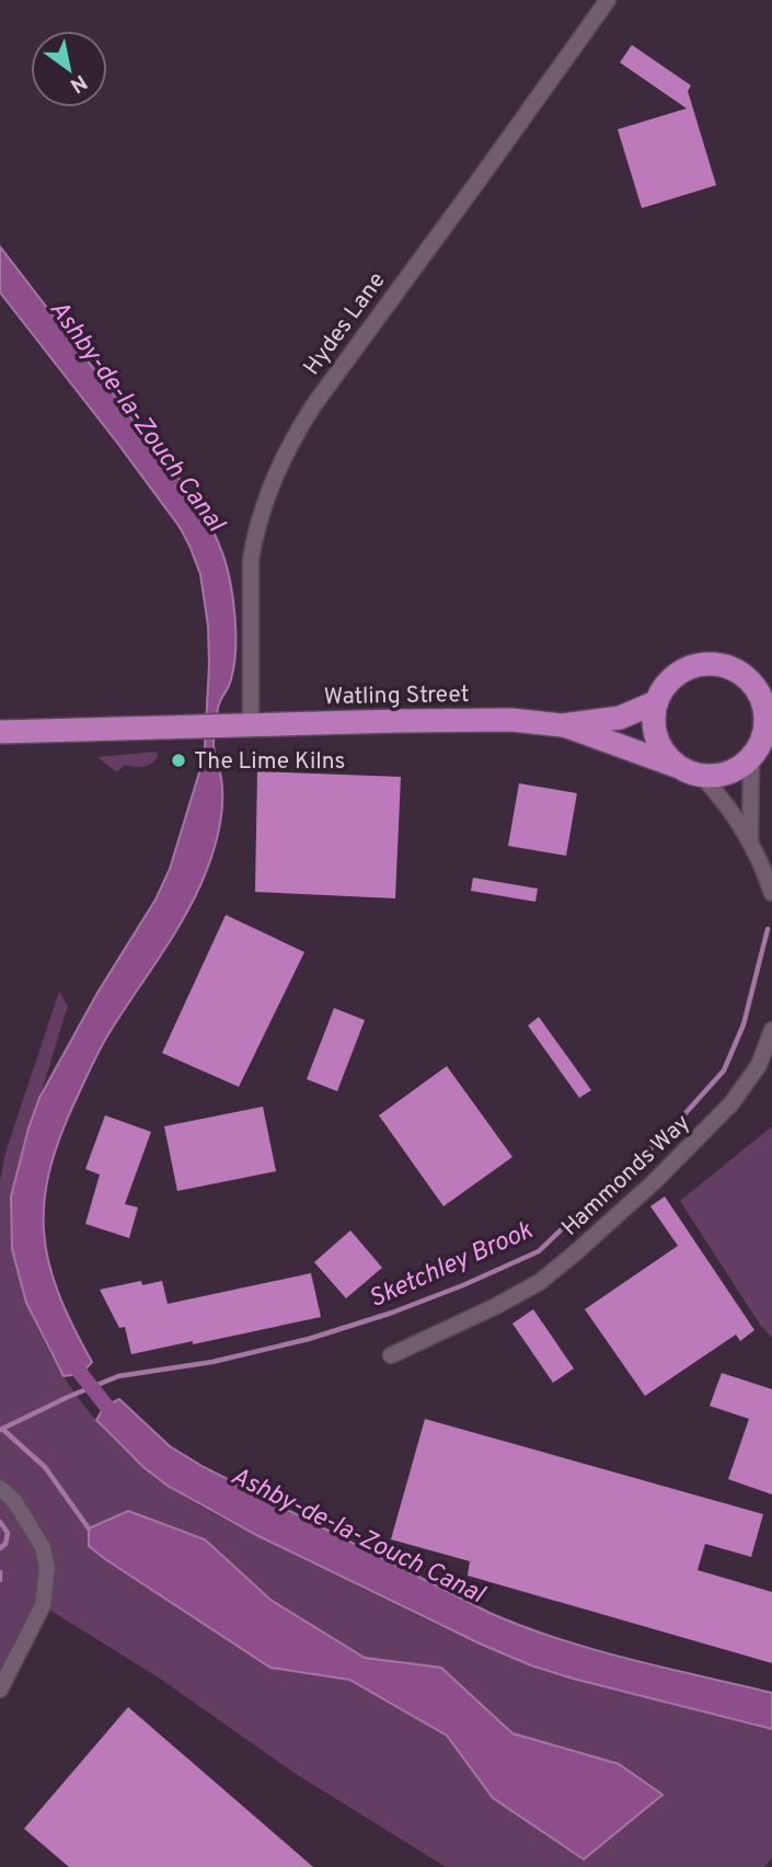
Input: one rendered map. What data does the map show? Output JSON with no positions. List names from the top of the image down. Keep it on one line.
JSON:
{"streets":{"highway":["Watling Street"],"street":["Hydes Lane","Hammonds Way"]},"crossings":[["Hydes Lane","Watling Street"]],"water":["Ashby-de-la-Zouch Canal","Sketchley Brook"],"places":["The Lime Kilns"],"north":"bottom right"}
